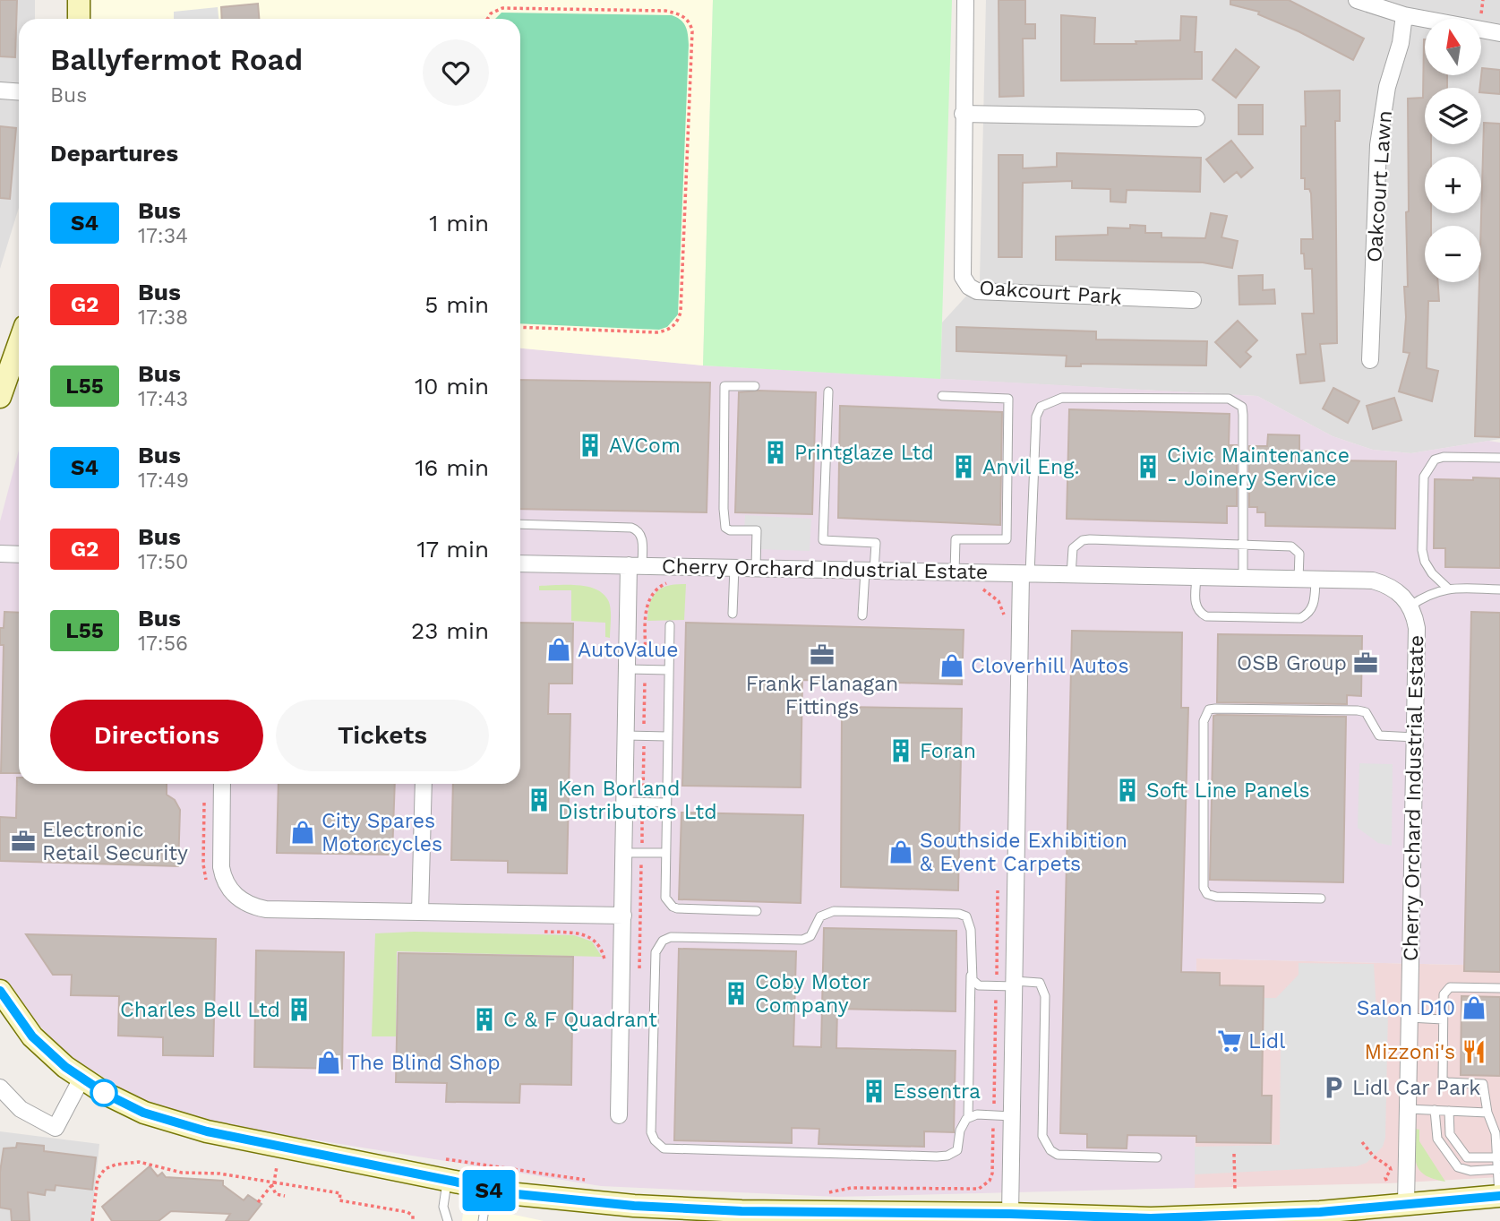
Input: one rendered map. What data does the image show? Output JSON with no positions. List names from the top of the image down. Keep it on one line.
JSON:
{"streets":{"street":["Oakcourt Lawn","Oakcourt Park","Cherry Orchard Industrial Estate"]},"places":{"building":["AVCom","Printglaze Ltd","Anvil Eng.","Civic Maintenance - Joinery Service","Foran","Soft Line Panels","Ken Borland Distributors Ltd","Coby Motor Company","Charles Bell Ltd","C & F Quadrant","Essentra"],"shop":["AutoValue","Cloverhill Autos","City Spares Motorcycles","Southside Exhibition & Event Carpets","Salon D10","The Blind Shop"],"office":["Frank Flanagan Fittings","OSB Group","Electronic Retail Security"],"supermarket":["Lidl"],"restaurant":["Mizzoni's"],"parking":["Lidl Car Park"]},"lines":["bus line S4"],"north":"top","page":{"on_map":"S4","map_buttons":["+","−"],"heading":[["Ballyfermot Road","Bus"],"Departures"],"list":[{"mark":"S4","name":"Bus","note":"17:34","value":"1 min"},{"mark":"G2","name":"Bus","note":"17:38","value":"5 min"},{"mark":"L55","name":"Bus","note":"17:43","value":"10 min"},{"mark":"S4","name":"Bus","note":"17:49","value":"16 min"},{"mark":"G2","name":"Bus","note":"17:50","value":"17 min"},{"mark":"L55","name":"Bus","note":"17:56","value":"23 min"}],"buttons":["Directions","Tickets"]}}
